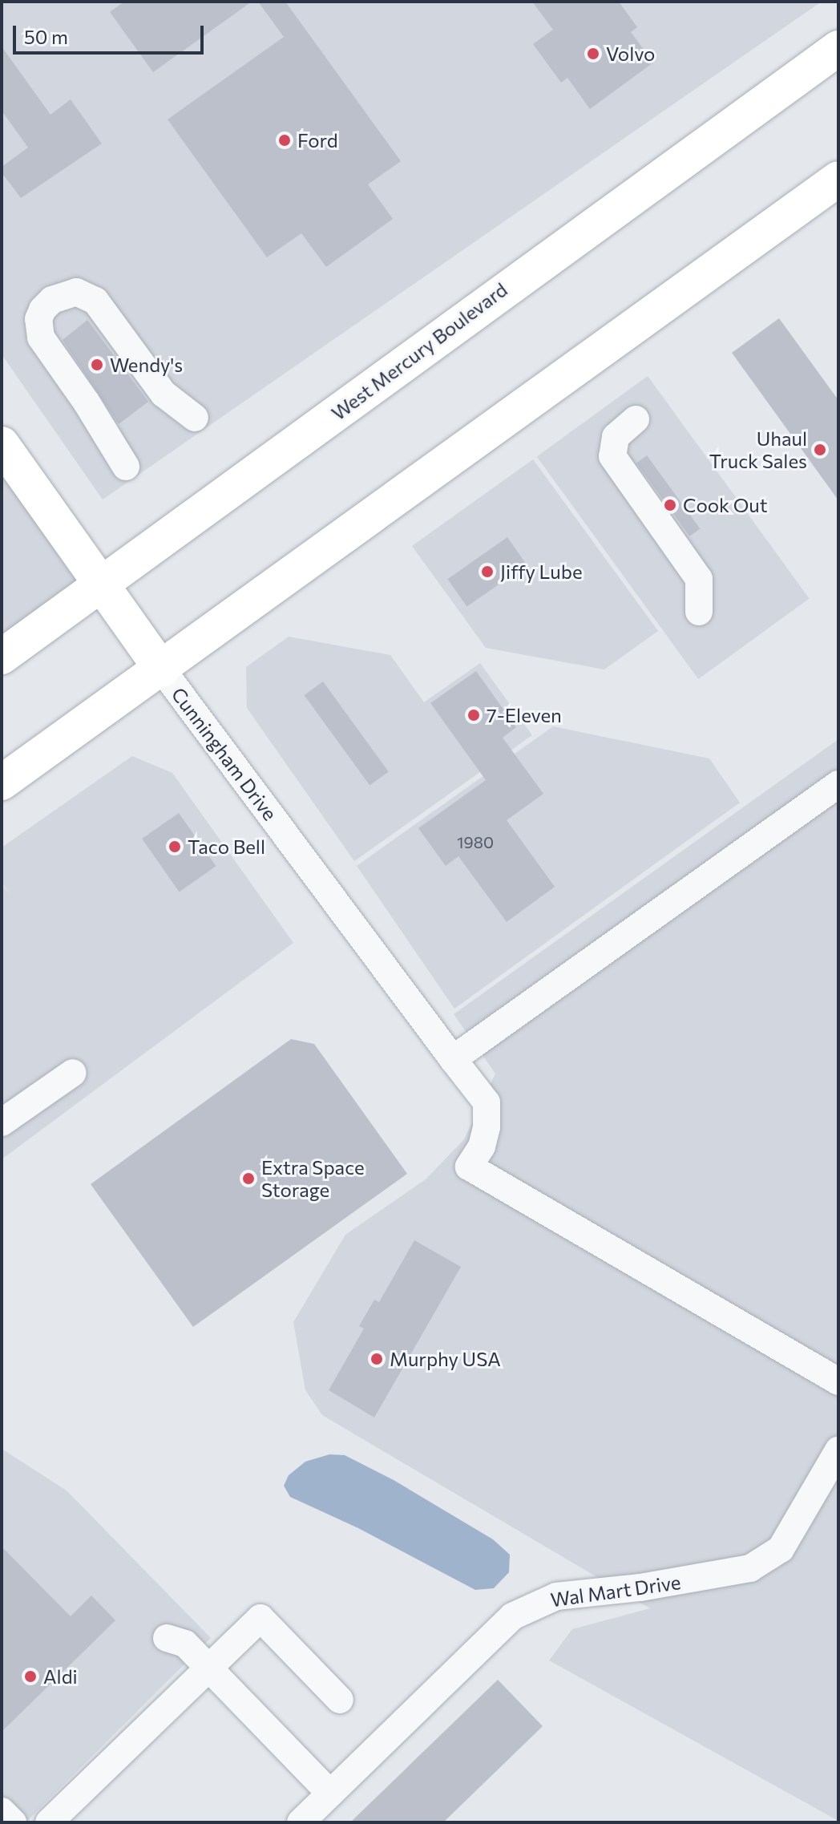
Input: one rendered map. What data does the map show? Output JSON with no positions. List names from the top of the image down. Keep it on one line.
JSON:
{"streets":{"main road":["West Mercury Boulevard","Cunningham Drive"],"street":["Wal Mart Drive"]},"crossings":[["West Mercury Boulevard","Cunningham Drive"]],"places":["Volvo","Ford","Wendy's","Uhaul Truck Sales","Cook Out","Jiffy Lube","7-Eleven","Taco Bell","Extra Space Storage","Murphy USA","Aldi"],"house_numbers":["1980"],"scale_bar":"50 m"}
